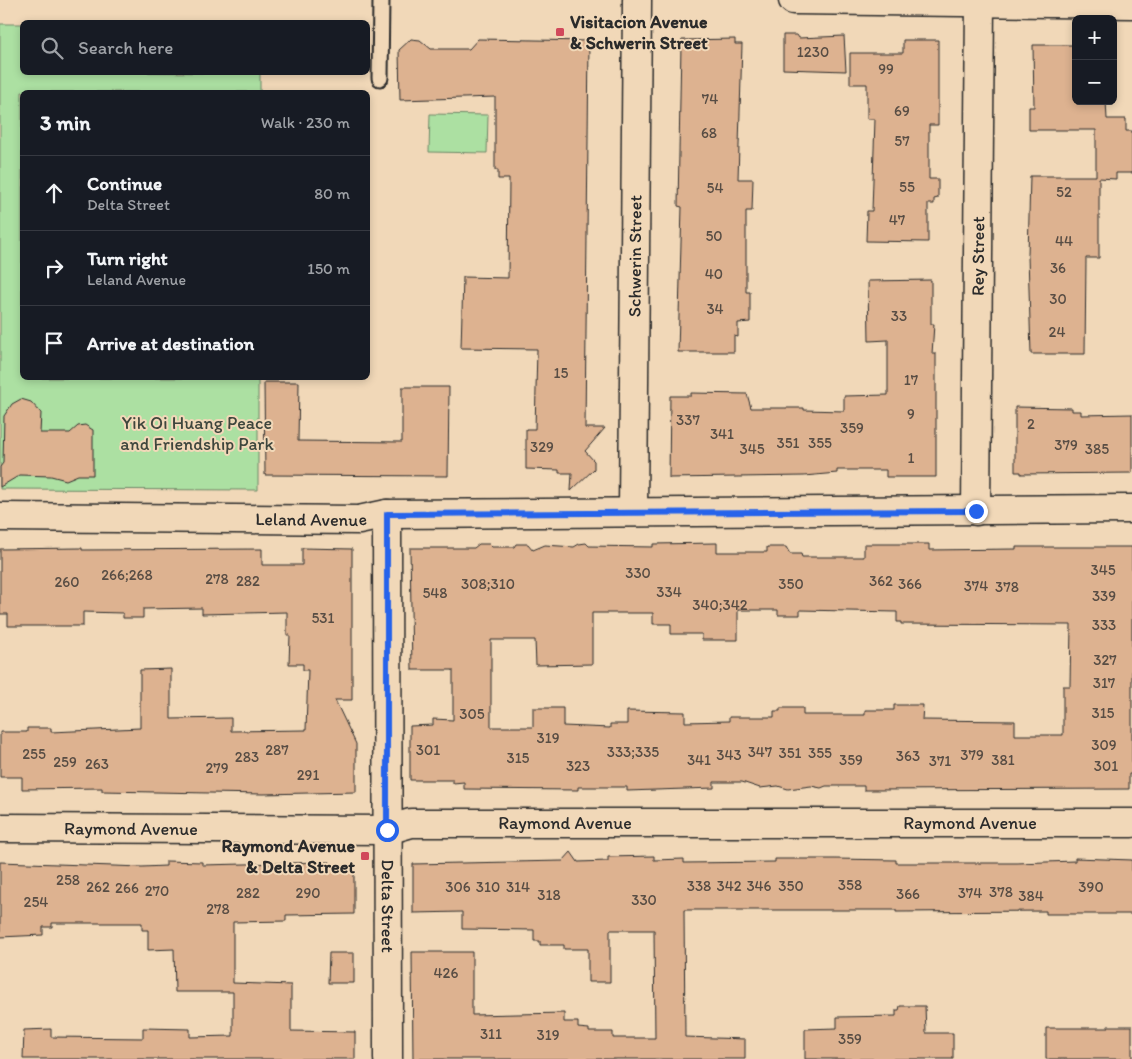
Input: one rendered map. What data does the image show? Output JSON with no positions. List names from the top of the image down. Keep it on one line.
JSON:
{"streets":{"street":["Schwerin Street","Rey Street","Leland Avenue","Raymond Avenue","Delta Street"]},"crossings":[["Schwerin Street","Leland Avenue"],["Rey Street","Leland Avenue"],["Leland Avenue","Delta Street"],["Raymond Avenue","Delta Street"]],"parks":["Yik Oi Huang Peace and Friendship Park"],"places":{"transit":["Visitacion Avenue & Schwerin Street","Raymond Avenue & Delta Street"]},"house_numbers":["1230","99","74","69","68","57","55","54","52","47","50","44","36","40","30","34","33","24","15","17","9","337","2","359","341","351","355","379","329","345","385","1","345","330","266;268","278","282","362","260","308;310","350","366","374","378","334","548","339","340;342","531","333","327","317","315","305","319","309","287","301","333;335","347","351","355","255","343","379","363","283","315","341","359","381","371","259","263","323","301","279","291","258","358","338","342","346","350","262","306","310","314","390","266","270","378","282","290","374","366","318","384","330","254","278","426","311","319","359"],"page":{"map_buttons":["+","−"],"search":"Search here","heading":["3 min","Walk · 230 m"],"list":[["Continue","Delta Street","80 m"],["Turn right","Leland Avenue","150 m"],"Arrive at destination"]}}
